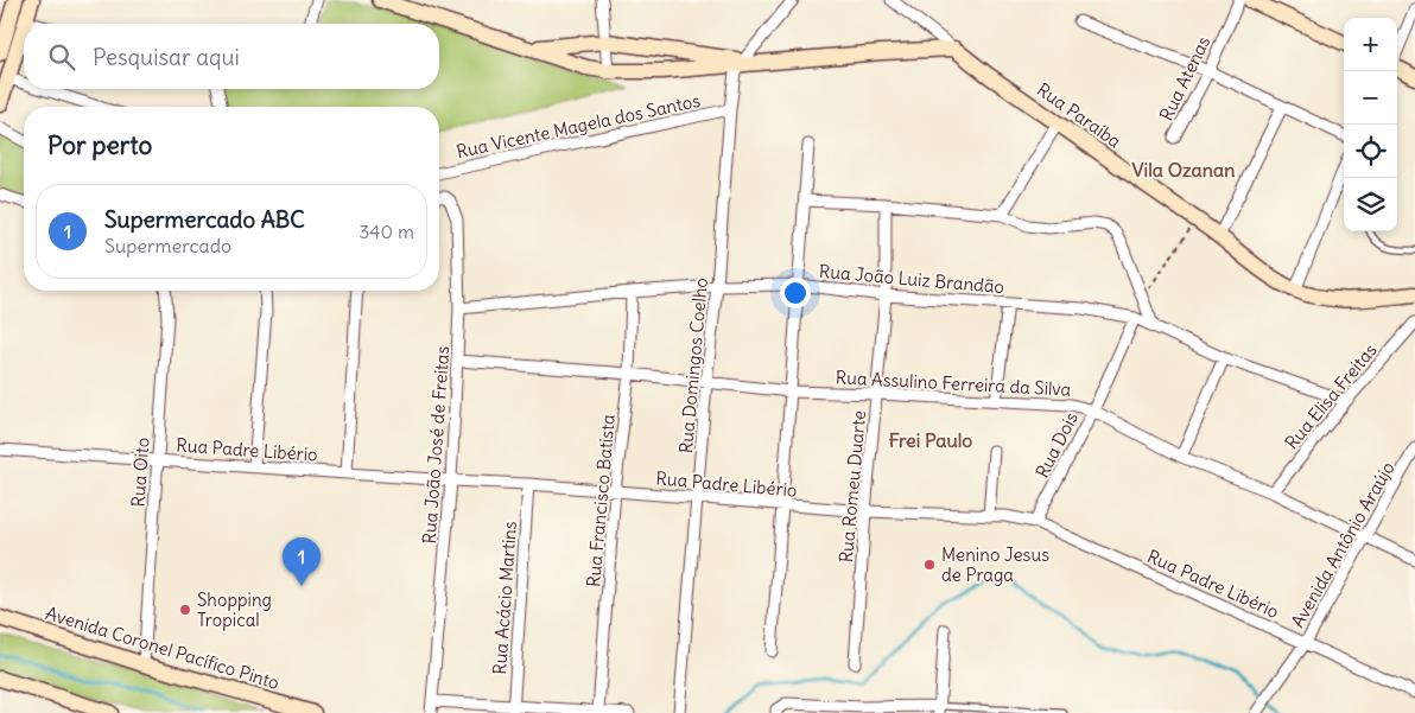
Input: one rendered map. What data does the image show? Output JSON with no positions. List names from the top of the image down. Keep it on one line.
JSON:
{"streets":{"street":["Rua Atenas","Rua Paraíba","Rua Vicente Magela dos Santos","Rua João Luiz Brandão","Rua Domingos Coelho","Rua Assulino Ferreira da Silva","Rua Elisa Freitas","Rua João José de Freitas","Rua Dois","Rua Padre Libério","Rua Oito","Rua Romeu Duarte","Rua Francisco Batista","Avenida Antônio Araújo","Rua Acácio Martins","Avenida Coronel Pacífico Pinto"]},"crossings":[["Rua Vicente Magela dos Santos","Rua Domingos Coelho"],["Rua João Luiz Brandão","Rua Domingos Coelho"],["Rua João Luiz Brandão","Rua Elisa Freitas"],["Rua João Luiz Brandão","Rua João José de Freitas"],["Rua João Luiz Brandão","Rua Dois"],["Rua João Luiz Brandão","Rua Romeu Duarte"],["Rua João Luiz Brandão","Rua Francisco Batista"],["Rua Domingos Coelho","Rua Assulino Ferreira da Silva"],["Rua Domingos Coelho","Rua Padre Libério"],["Rua Assulino Ferreira da Silva","Rua Elisa Freitas"],["Rua Assulino Ferreira da Silva","Rua João José de Freitas"],["Rua Assulino Ferreira da Silva","Rua Dois"],["Rua Assulino Ferreira da Silva","Rua Romeu Duarte"],["Rua Assulino Ferreira da Silva","Rua Francisco Batista"],["Rua Assulino Ferreira da Silva","Avenida Antônio Araújo"],["Rua João José de Freitas","Rua Padre Libério"],["Rua Dois","Rua Padre Libério"],["Rua Padre Libério","Rua Oito"],["Rua Padre Libério","Rua Romeu Duarte"],["Rua Padre Libério","Rua Francisco Batista"],["Rua Padre Libério","Avenida Antônio Araújo"],["Rua Padre Libério","Rua Acácio Martins"],["Rua Oito","Avenida Coronel Pacífico Pinto"]],"districts":["Vila Ozanan","Frei Paulo"],"places":["Menino Jesus de Praga","Shopping Tropical"],"page":{"map_buttons":["+","−"],"search":"Pesquisar aqui","heading":"Por perto","list":[{"mark":"1","name":"Supermercado ABC","note":"Supermercado","value":"340 m"}],"pins":"1"}}
